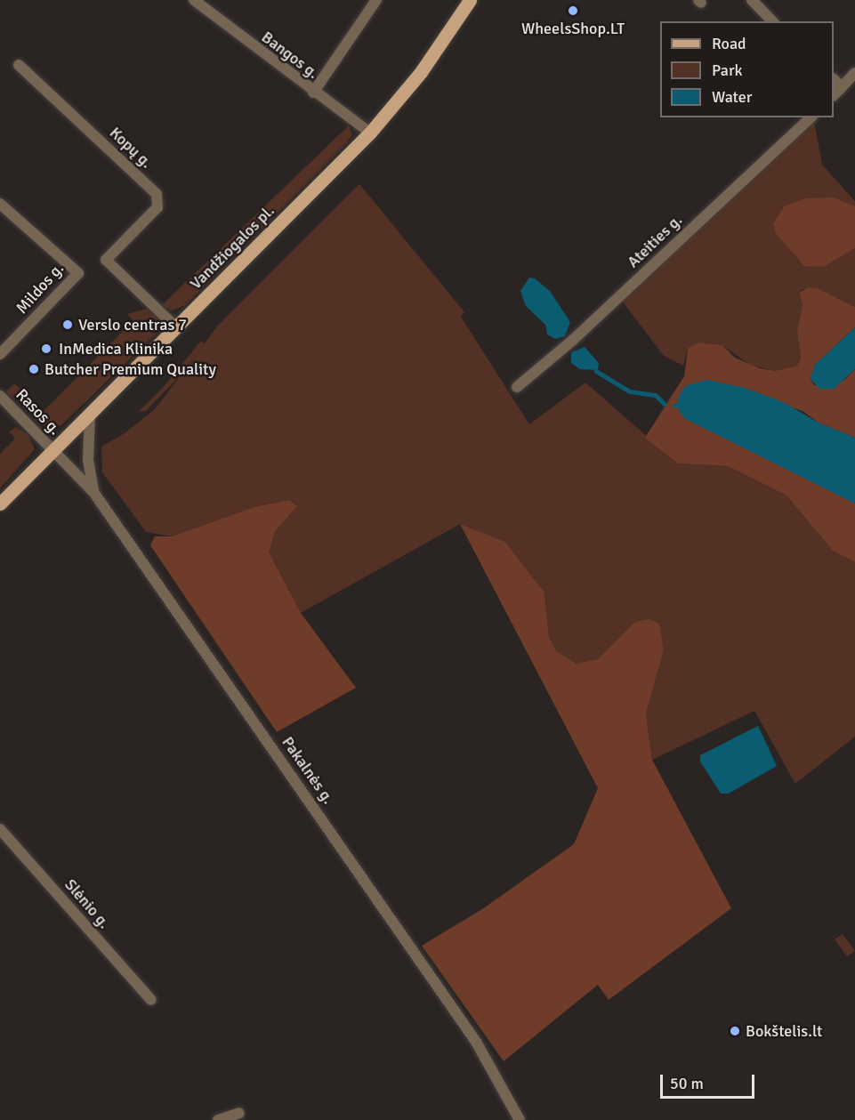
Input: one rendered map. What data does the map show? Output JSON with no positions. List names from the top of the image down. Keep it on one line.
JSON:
{"streets":{"main road":["Vandžiogalos pl."],"street":["Bangos g.","Kopų g.","Ateities g.","Mildos g.","Rasos g.","Pakalnės g.","Slėnio g."]},"crossings":[["Bangos g.","Vandžiogalos pl."],["Kopų g.","Vandžiogalos pl."],["Vandžiogalos pl.","Rasos g."],["Vandžiogalos pl.","Pakalnės g."],["Rasos g.","Pakalnės g."]],"places":["WheelsShop.LT","Verslo centras 7","InMedica Klinika","Butcher Premium Quality","Bokštelis.lt"],"legend":["Road","Park","Water"],"scale_bar":"50 m"}
